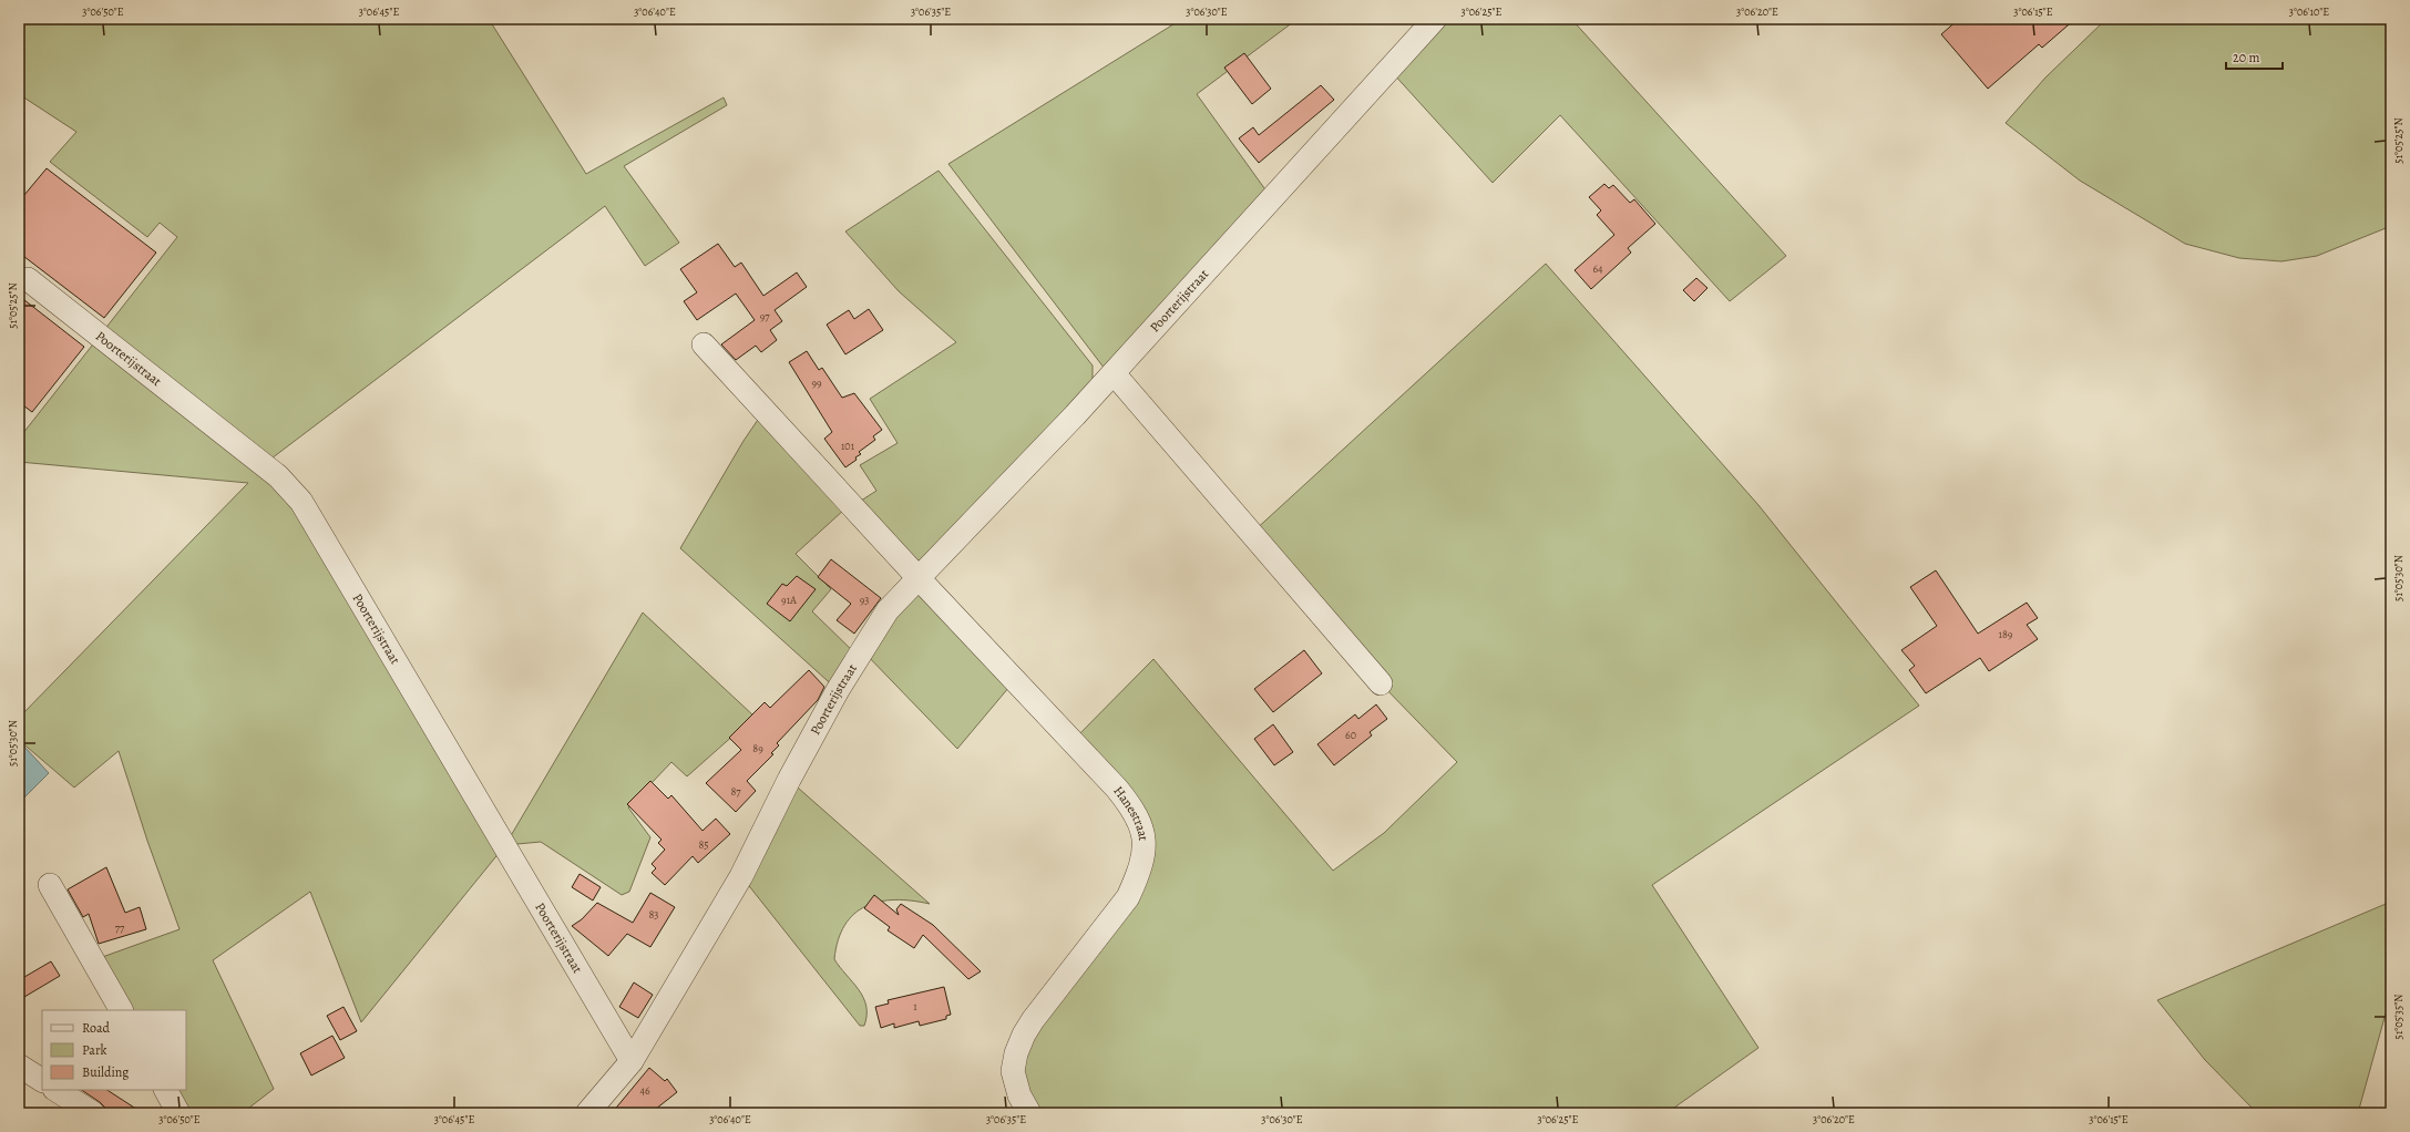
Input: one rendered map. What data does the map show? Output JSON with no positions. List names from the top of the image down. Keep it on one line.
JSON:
{"streets":{"street":["Poorterijstraat","Hanestraat"]},"crossings":[["Poorterijstraat","Hanestraat"]],"house_numbers":["64","97","99","101","91A","93","189","60","89","87","85","83","77","1","46"],"legend":["Road","Park","Building"],"scale_bar":"20 m","coordinates":["3°06'50\"E","3°06'45\"E","3°06'40\"E","3°06'35\"E","3°06'30\"E","3°06'25\"E","3°06'20\"E","3°06'15\"E","3°06'10\"E","51°05'25\"N","51°05'30\"N","51°05'35\"N"]}
